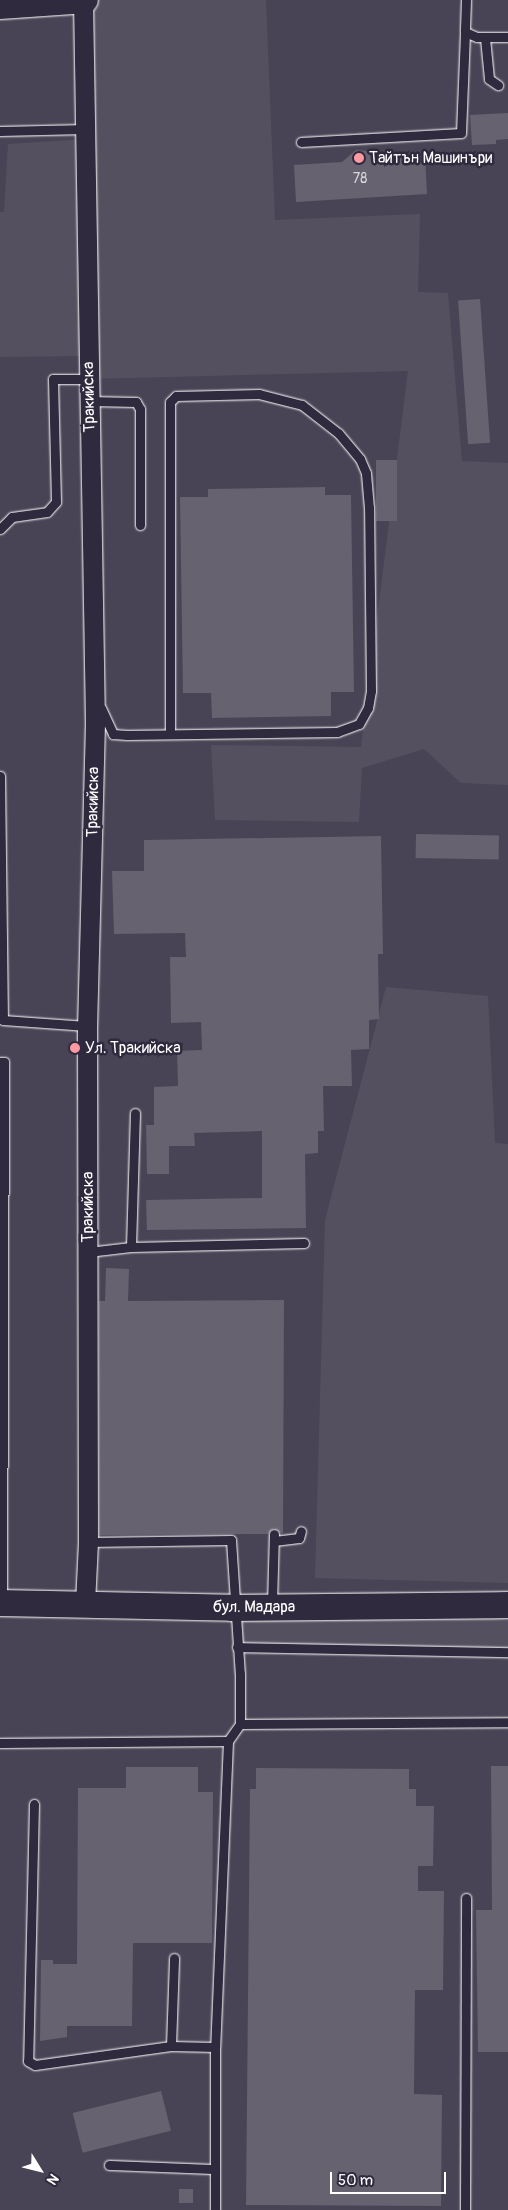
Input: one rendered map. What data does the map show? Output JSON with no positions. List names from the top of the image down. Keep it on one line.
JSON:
{"streets":{"main road":["бул. Мадара"],"street":["Тракийска"]},"crossings":[["Тракийска","бул. Мадара"]],"places":["Тайтън Машинъри","Ул. Тракийска"],"house_numbers":["78"],"scale_bar":"50 m","north":"bottom right"}
